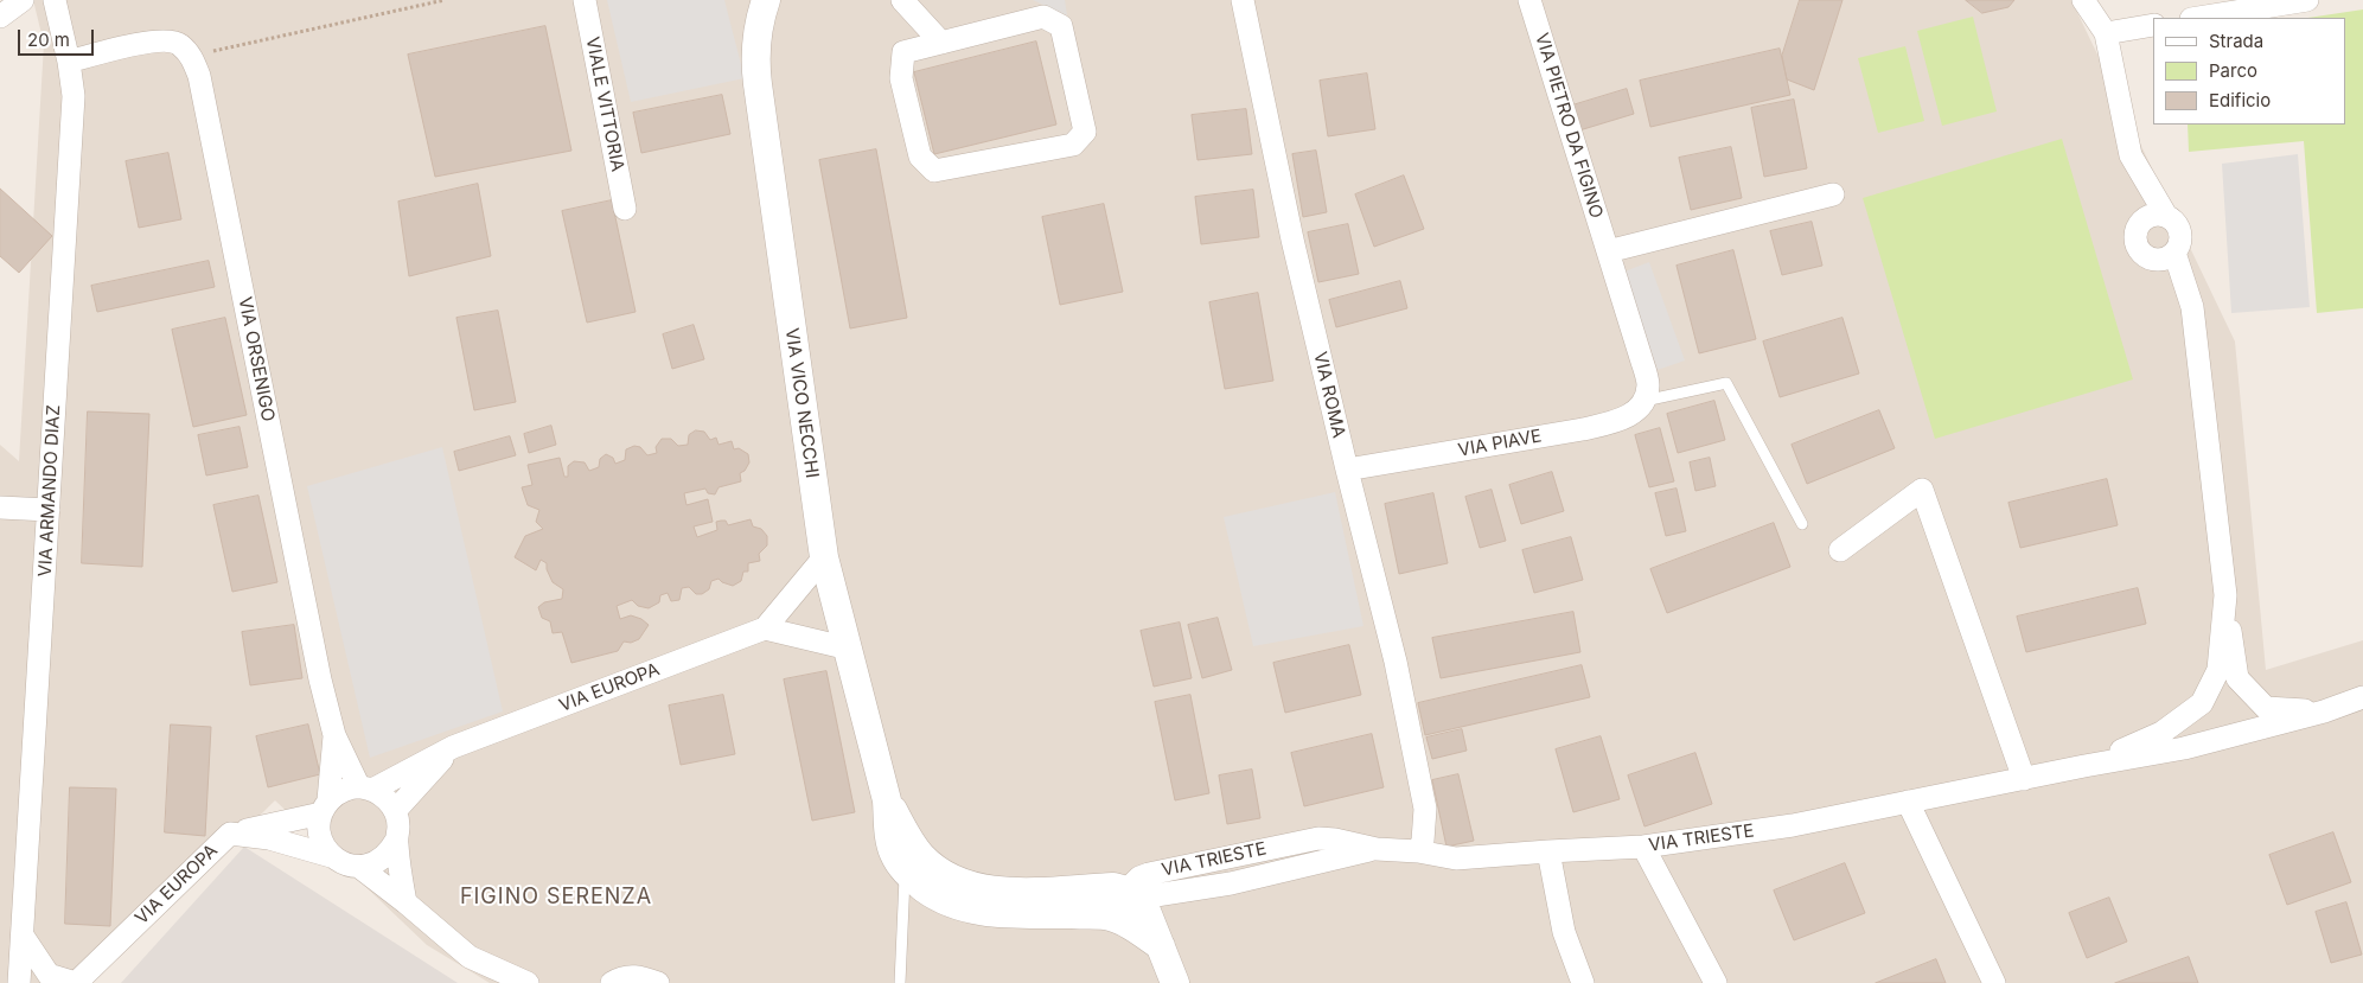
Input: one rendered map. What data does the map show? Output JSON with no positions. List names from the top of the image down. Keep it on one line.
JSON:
{"streets":{"street":["VIALE VITTORIA","VIA PIETRO DA FIGINO","VIA ORSENIGO","VIA ROMA","VIA VICO NECCHI","VIA PIAVE","VIA ARMANDO DIAZ","VIA EUROPA","VIA TRIESTE"]},"crossings":[["VIA ORSENIGO","VIA EUROPA"],["VIA ROMA","VIA PIAVE"],["VIA ROMA","VIA TRIESTE"],["VIA VICO NECCHI","VIA EUROPA"],["VIA VICO NECCHI","VIA TRIESTE"]],"districts":["FIGINO SERENZA"],"legend":["Strada","Parco","Edificio"],"scale_bar":"20 m"}
